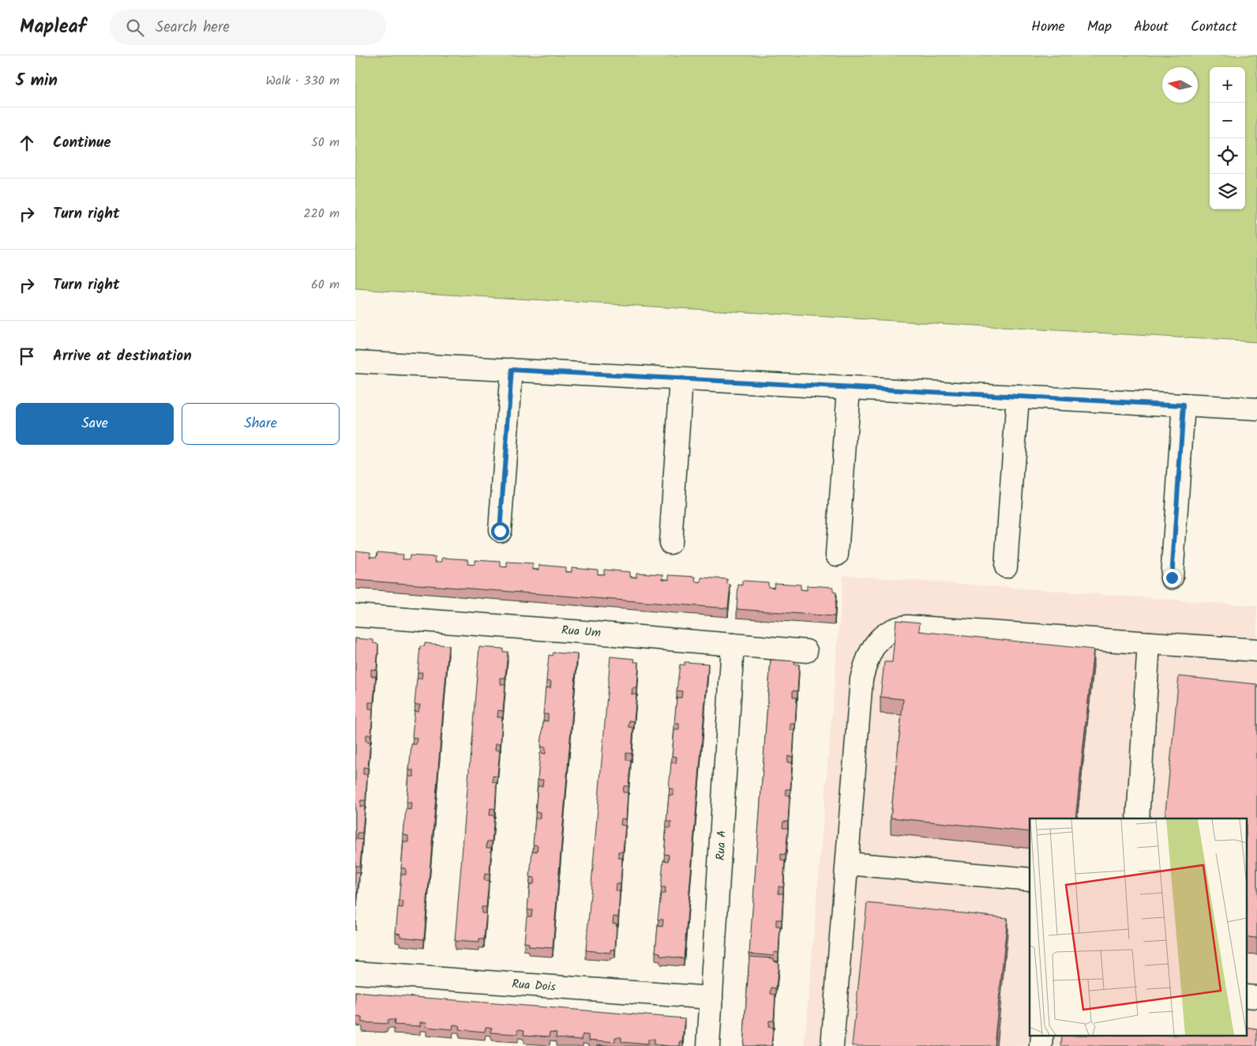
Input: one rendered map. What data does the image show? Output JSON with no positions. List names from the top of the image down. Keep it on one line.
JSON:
{"streets":{"street":["Rua Um","Rua A","Rua Dois"]},"crossings":[["Rua Um","Rua A"],["Rua A","Rua Dois"]],"north":"left","page":{"header":"Mapleaf","search":"Search here","nav":["Home","Map","About","Contact"],"heading":["5 min","Walk · 330 m"],"map_buttons":["+","−"],"list":[["Continue","50 m"],["Turn right","220 m"],["Turn right","60 m"],"Arrive at destination"],"buttons":["Save","Share"]}}
